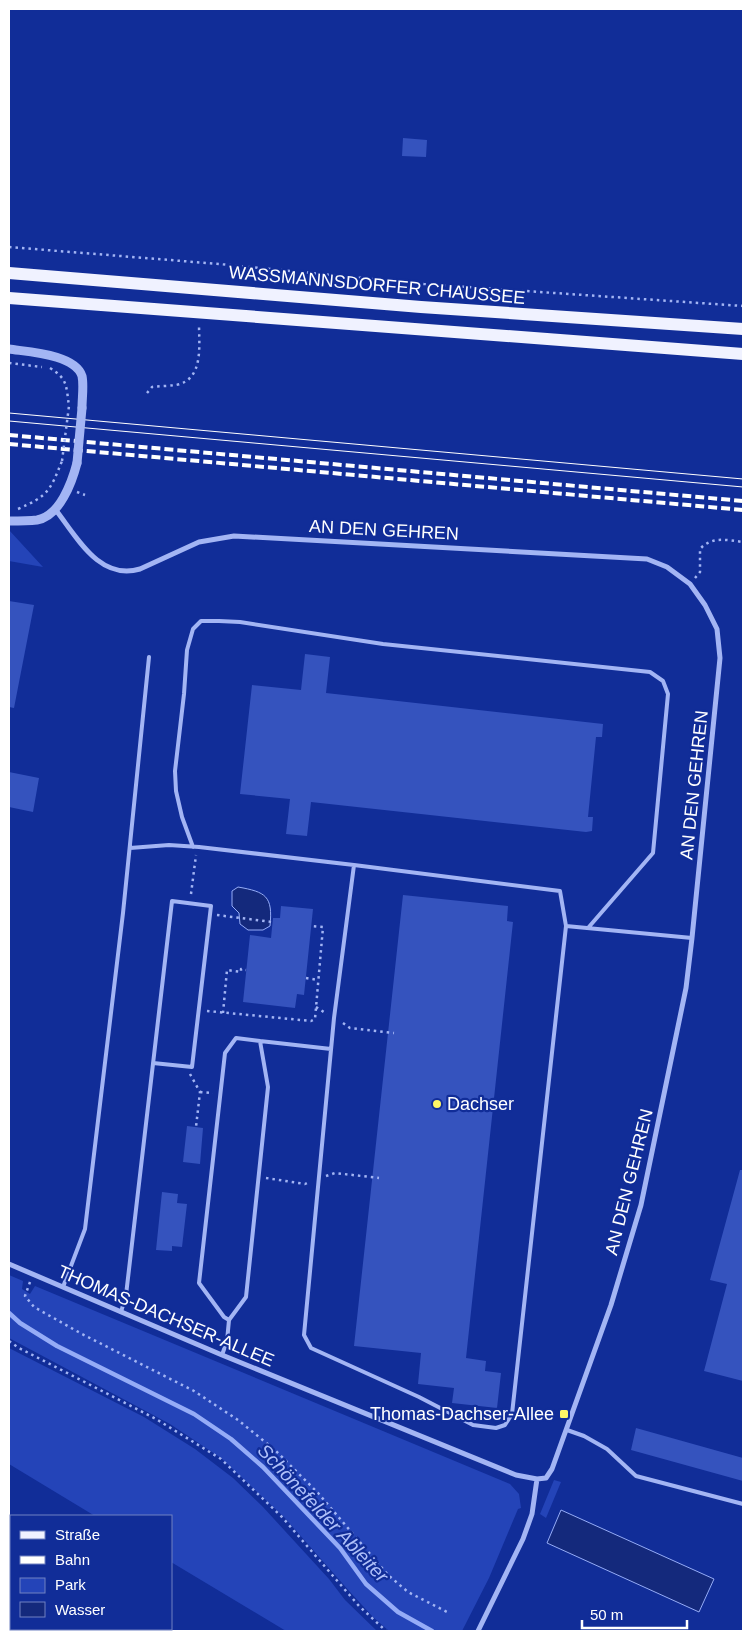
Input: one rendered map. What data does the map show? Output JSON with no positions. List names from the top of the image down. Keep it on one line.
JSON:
{"streets":{"main road":["WASSMANNSDORFER CHAUSSEE"],"street":["AN DEN GEHREN","THOMAS-DACHSER-ALLEE"]},"crossings":[["AN DEN GEHREN","THOMAS-DACHSER-ALLEE"]],"water":["Schönefelder Ableiter"],"places":{"other":["Dachser"],"transit":["Thomas-Dachser-Allee"]},"legend":["Straße","Bahn","Park","Wasser"],"scale_bar":"50 m"}
